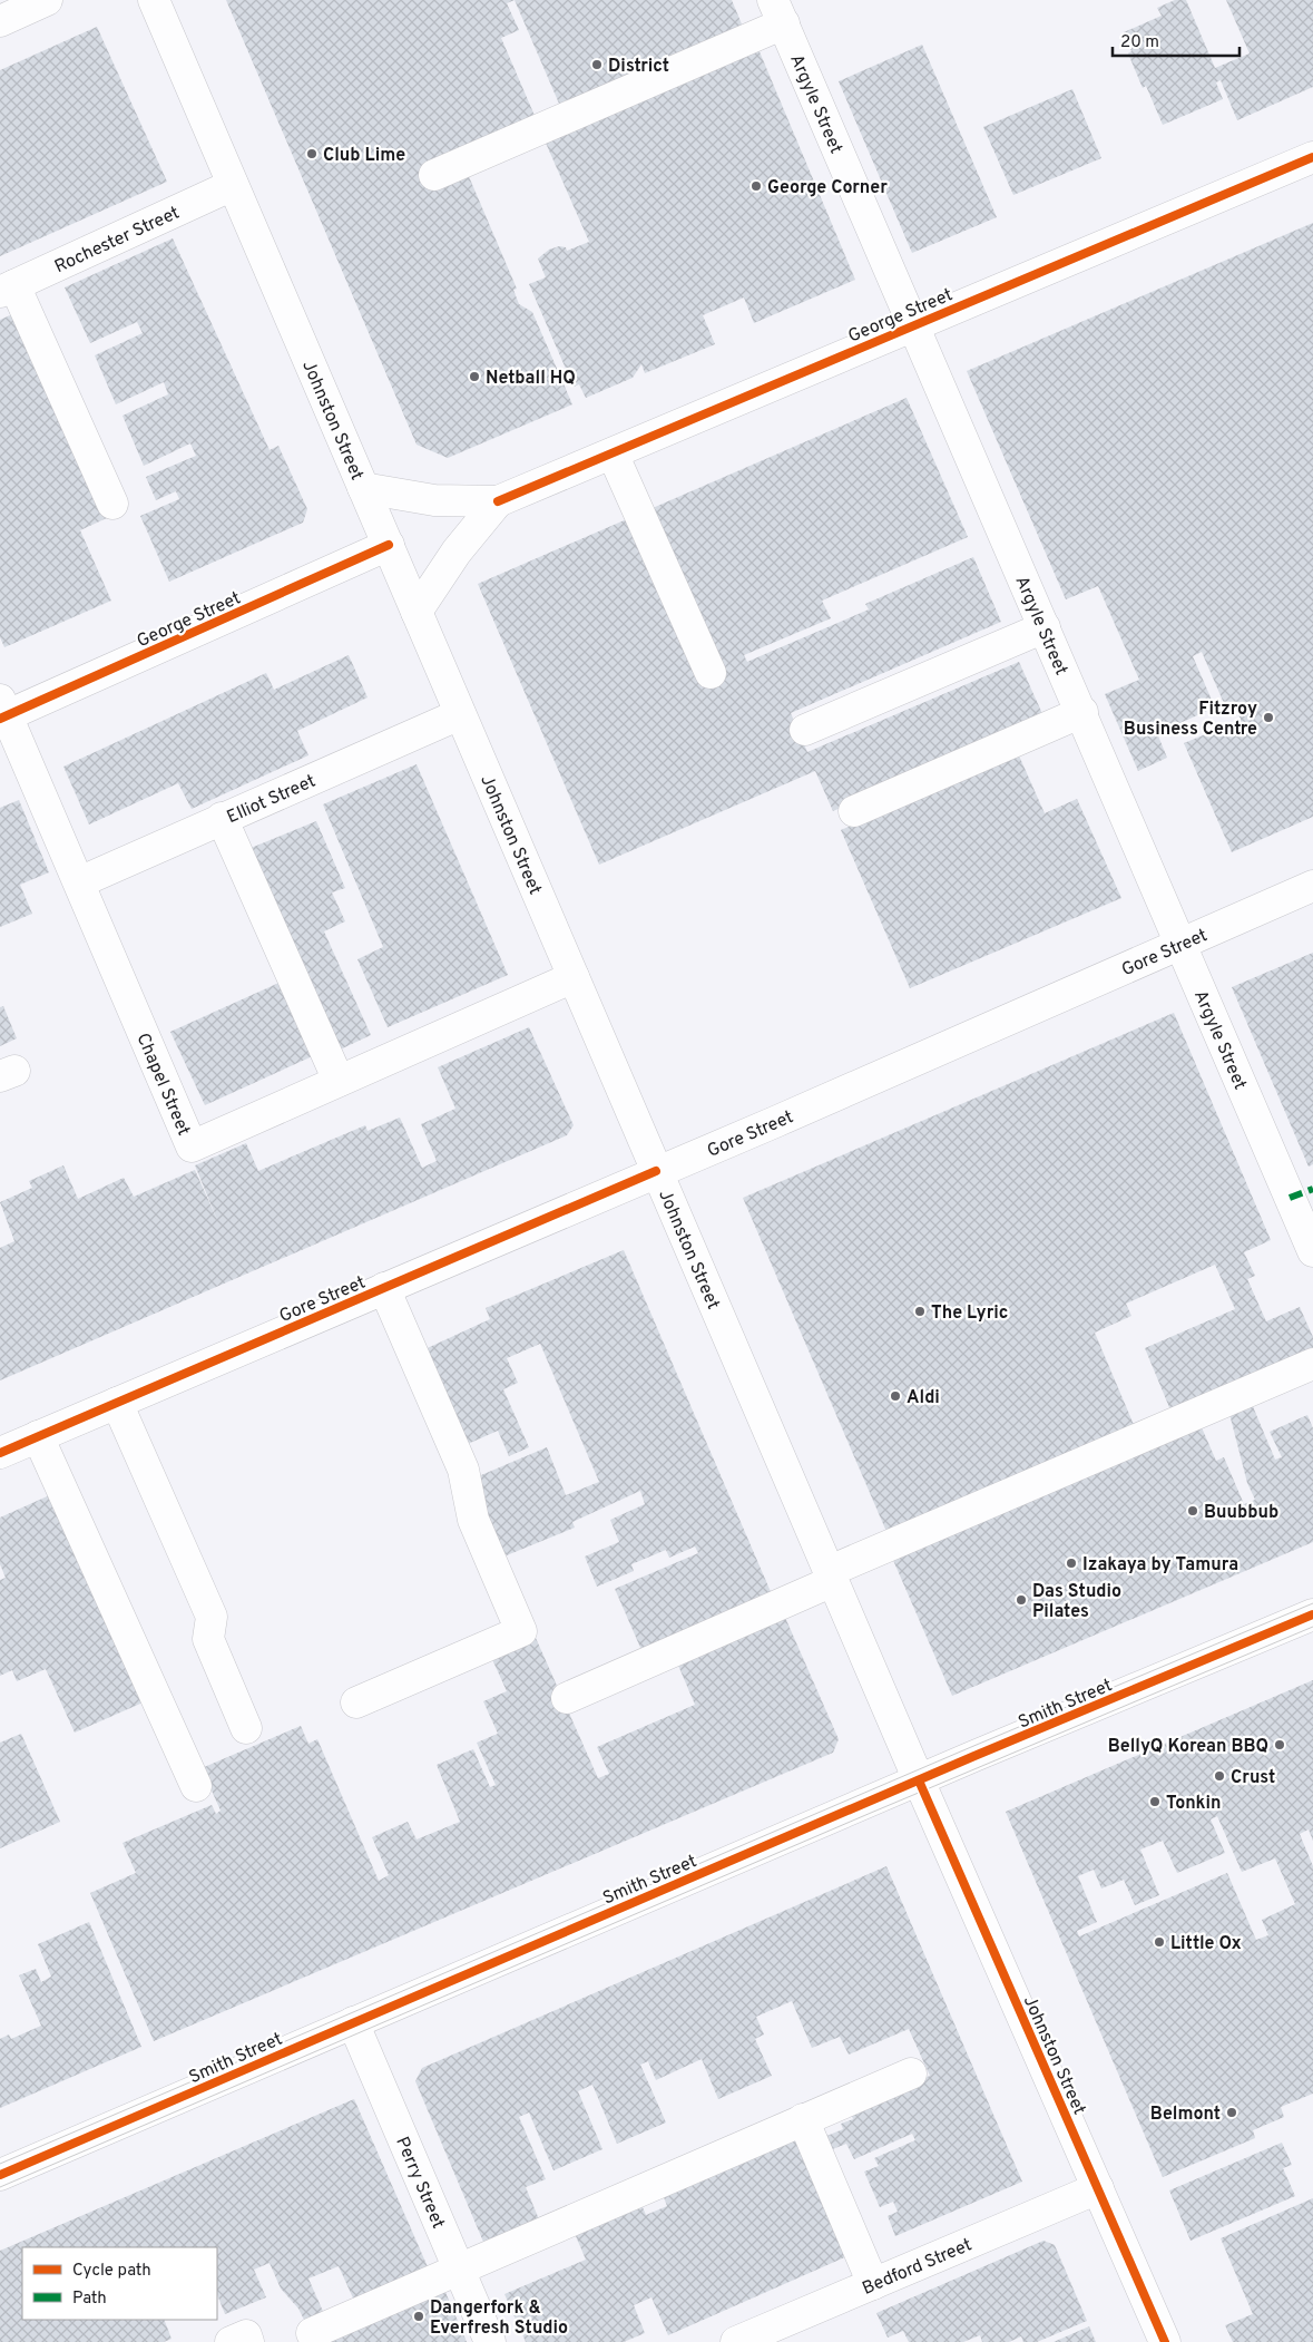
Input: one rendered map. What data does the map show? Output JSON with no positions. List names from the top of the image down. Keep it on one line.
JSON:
{"streets":{"street":["Argyle Street","Rochester Street","George Street","Johnston Street","Elliot Street","Gore Street","Chapel Street","Smith Street","Perry Street","Bedford Street"]},"crossings":[["Argyle Street","George Street"],["Argyle Street","Gore Street"],["Rochester Street","Johnston Street"],["George Street","Johnston Street"],["George Street","Chapel Street"],["Johnston Street","Elliot Street"],["Johnston Street","Gore Street"],["Johnston Street","Chapel Street"],["Johnston Street","Smith Street"],["Johnston Street","Bedford Street"],["Elliot Street","Chapel Street"],["Smith Street","Perry Street"]],"places":["District","Club Lime","George Corner","Netball HQ","Fitzroy Business Centre","The Lyric","Aldi","Buubbub","Izakaya by Tamura","Das Studio Pilates","BellyQ Korean BBQ","Crust","Tonkin","Little Ox","Belmont","Dangerfork & Everfresh Studio"],"legend":["Cycle path","Path"],"scale_bar":"20 m"}
